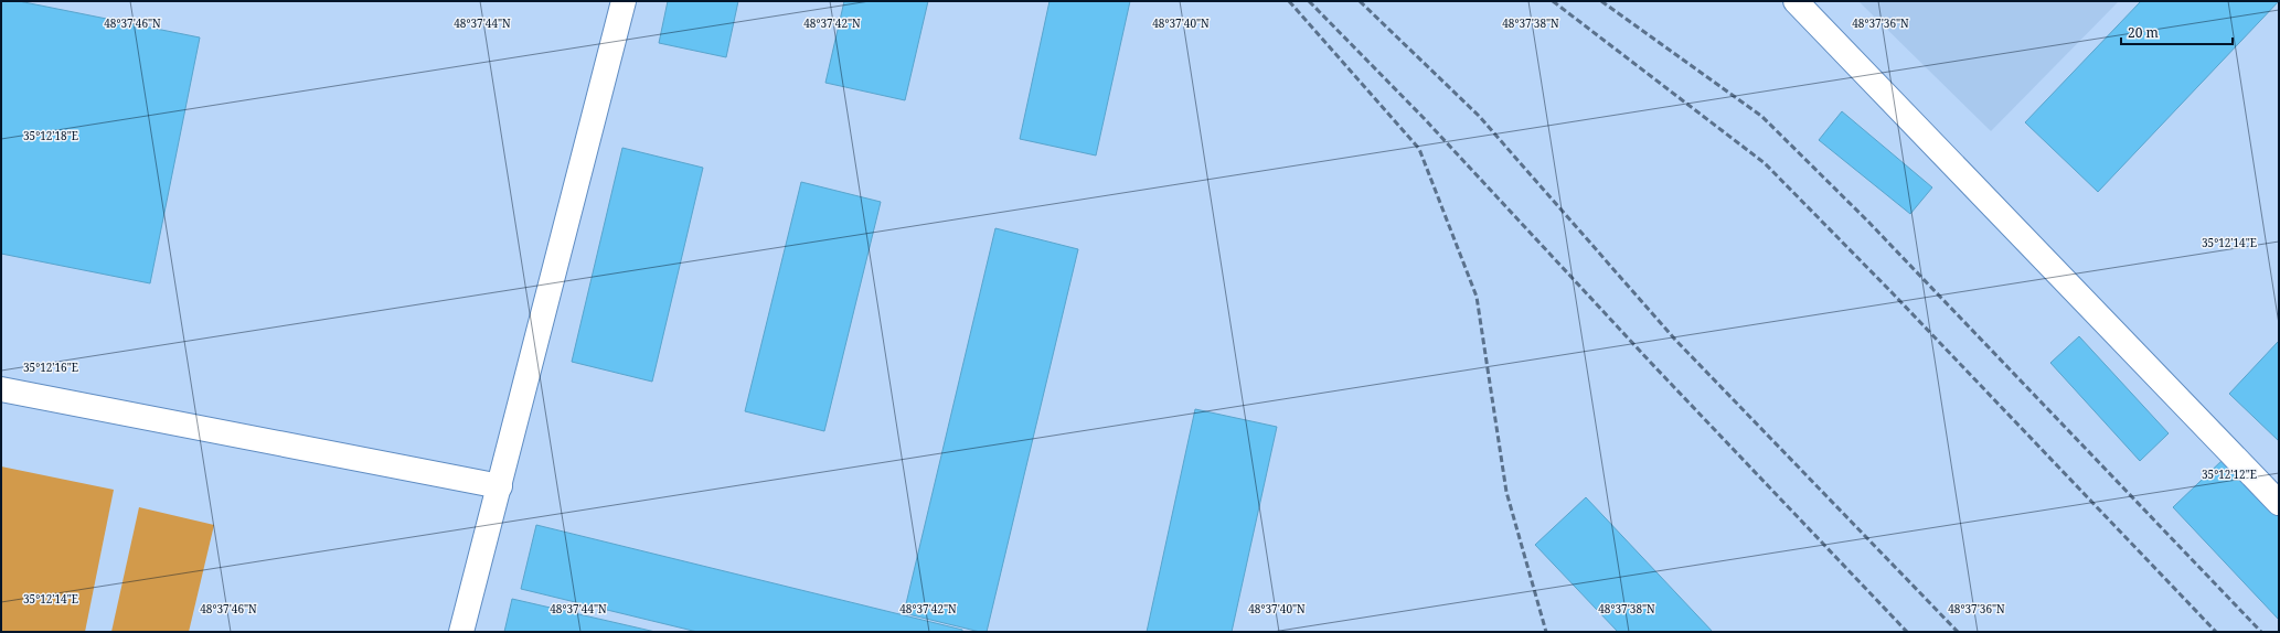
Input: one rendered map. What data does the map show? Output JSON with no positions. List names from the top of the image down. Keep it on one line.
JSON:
{"scale_bar":"20 m","coordinates":["48°37'46\"N","48°37'44\"N","48°37'42\"N","48°37'40\"N","48°37'38\"N","48°37'36\"N","35°12'18\"E","35°12'14\"E","35°12'16\"E","35°12'12\"E"]}
